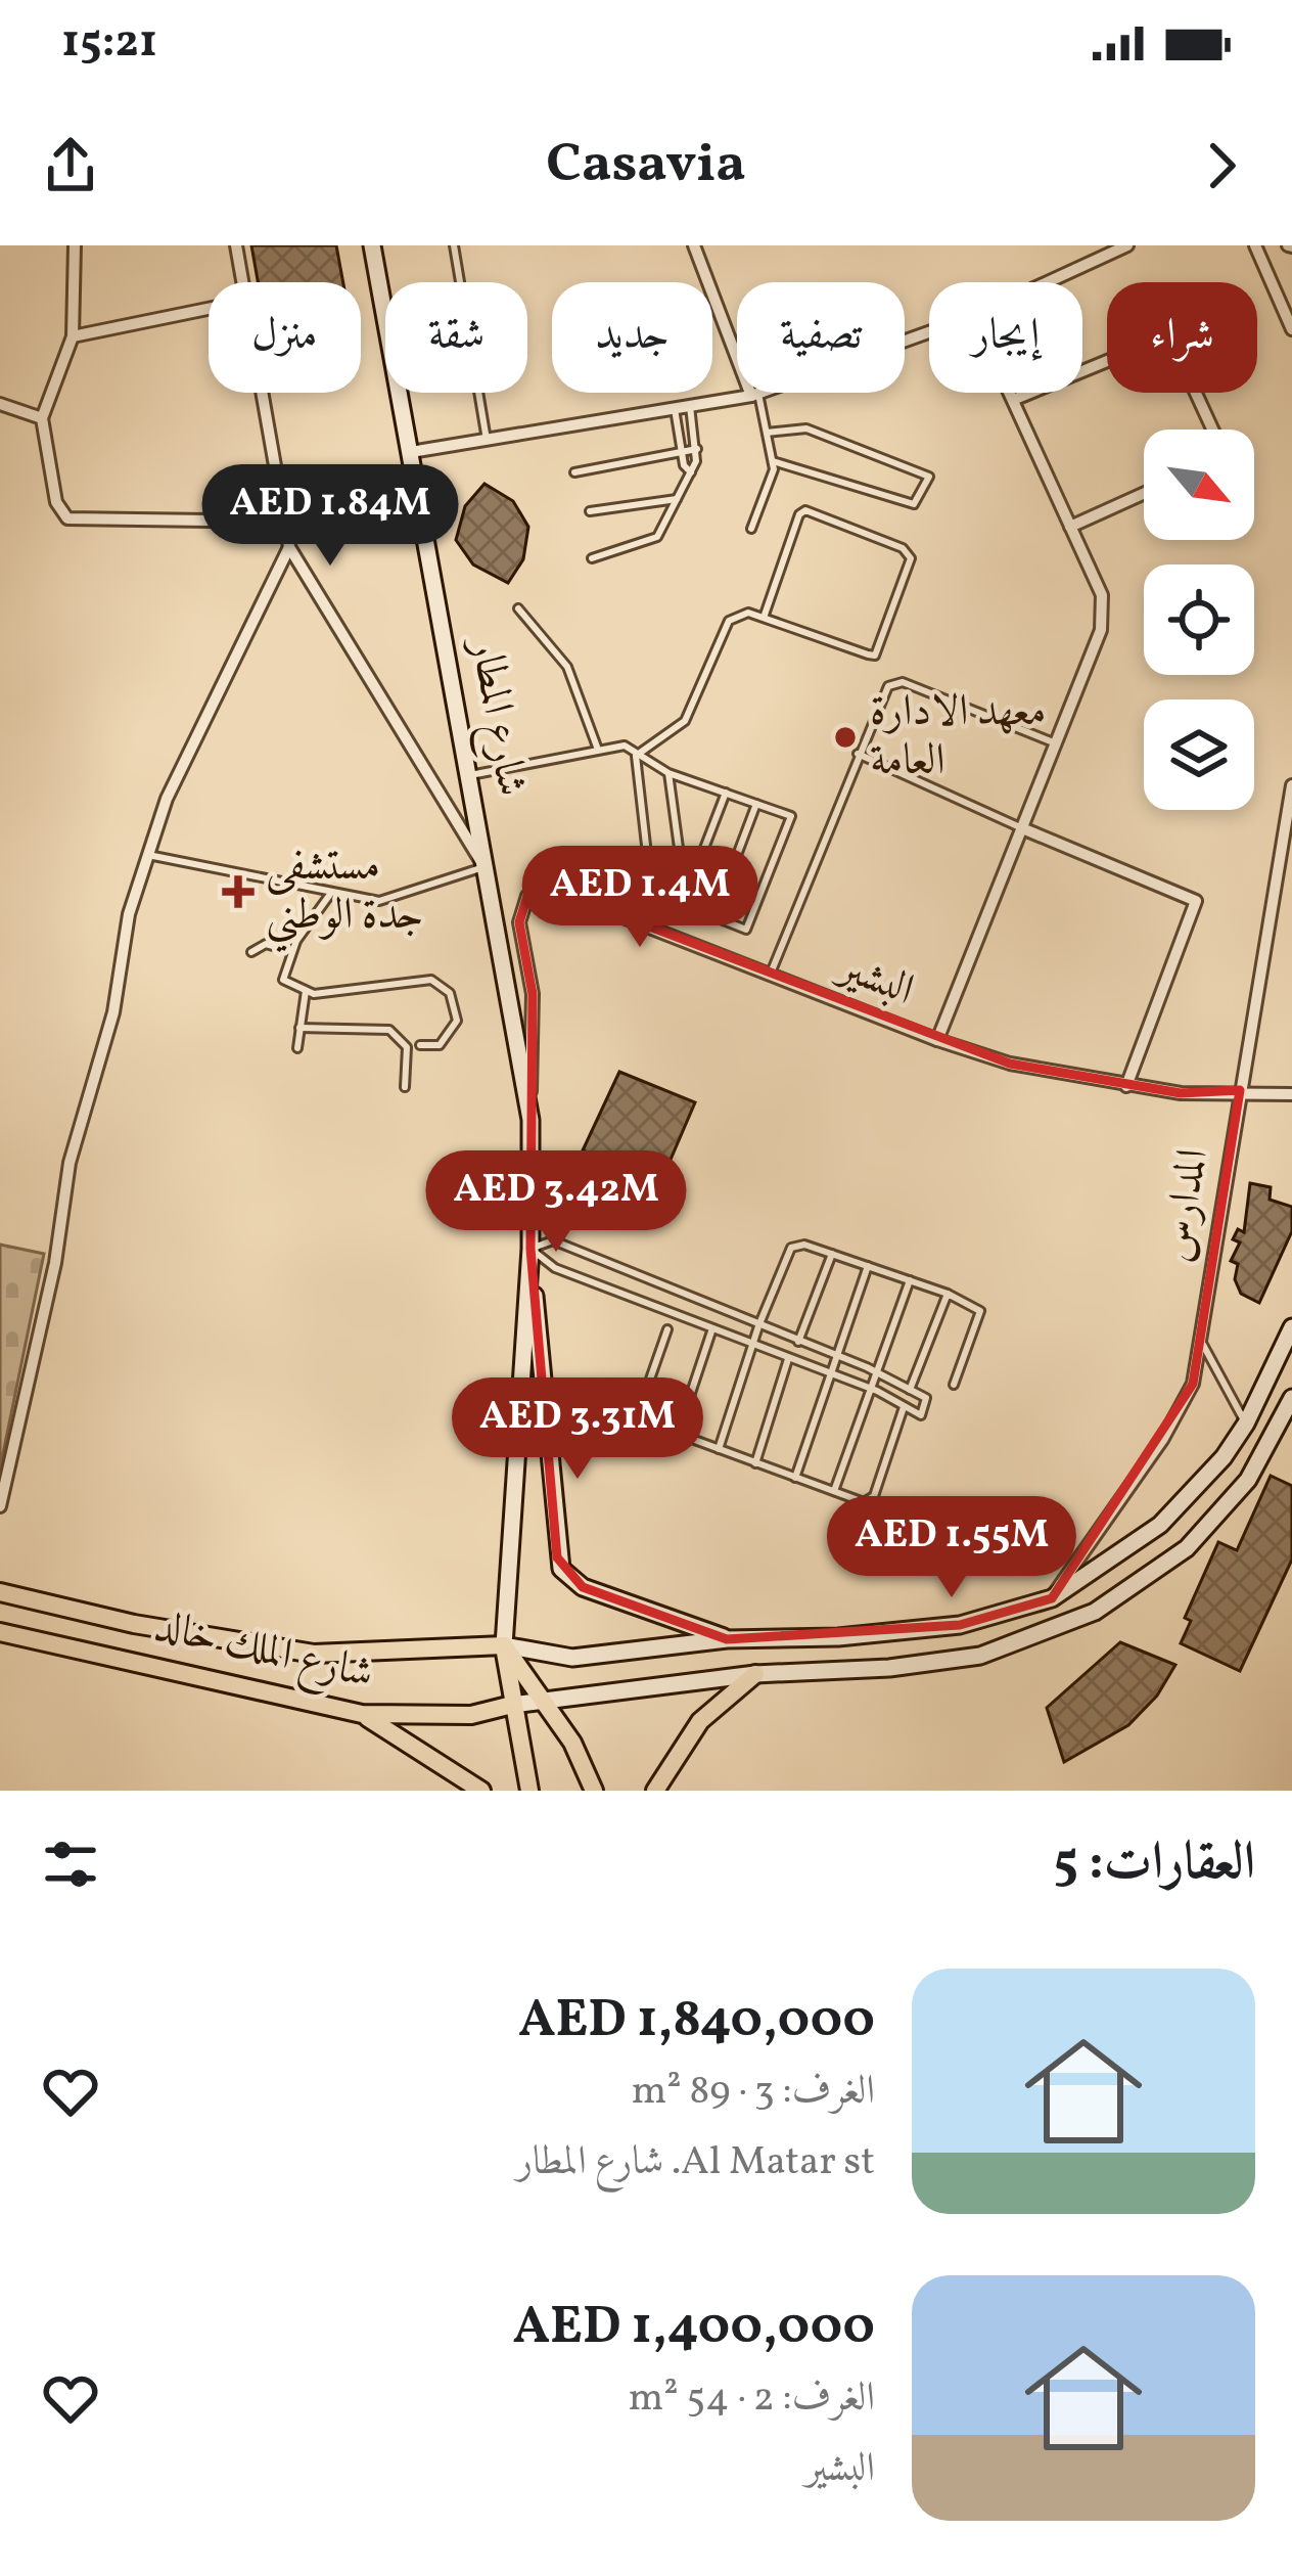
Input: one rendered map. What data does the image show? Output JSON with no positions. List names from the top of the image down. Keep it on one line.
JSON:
{"streets":{"main road":["شارع المطار","شارع الملك خالد"],"street":["البشير","المدارس"]},"crossings":[["شارع المطار","البشير"],["البشير","المدارس"]],"places":{"other":["معهد الادارة العامة"],"health":["مستشفى جدة الوطني"]},"north":"bottom right","page":{"status":"15:21","header":"Casavia","chip":["شراء","إيجار","تصفية","جديد","شقة","منزل"],"price":["AED 1.84M","AED 1.4M","AED 3.42M","AED 3.31M","AED 1.55M"],"heading":"العقارات: 5","list":[{"name":"AED 1,840,000","note":"الغرف: 3 · 89 m² · Al Matar st. شارع المطار"},{"name":"AED 1,400,000","note":"الغرف: 2 · 54 m² · البشير"}]}}
